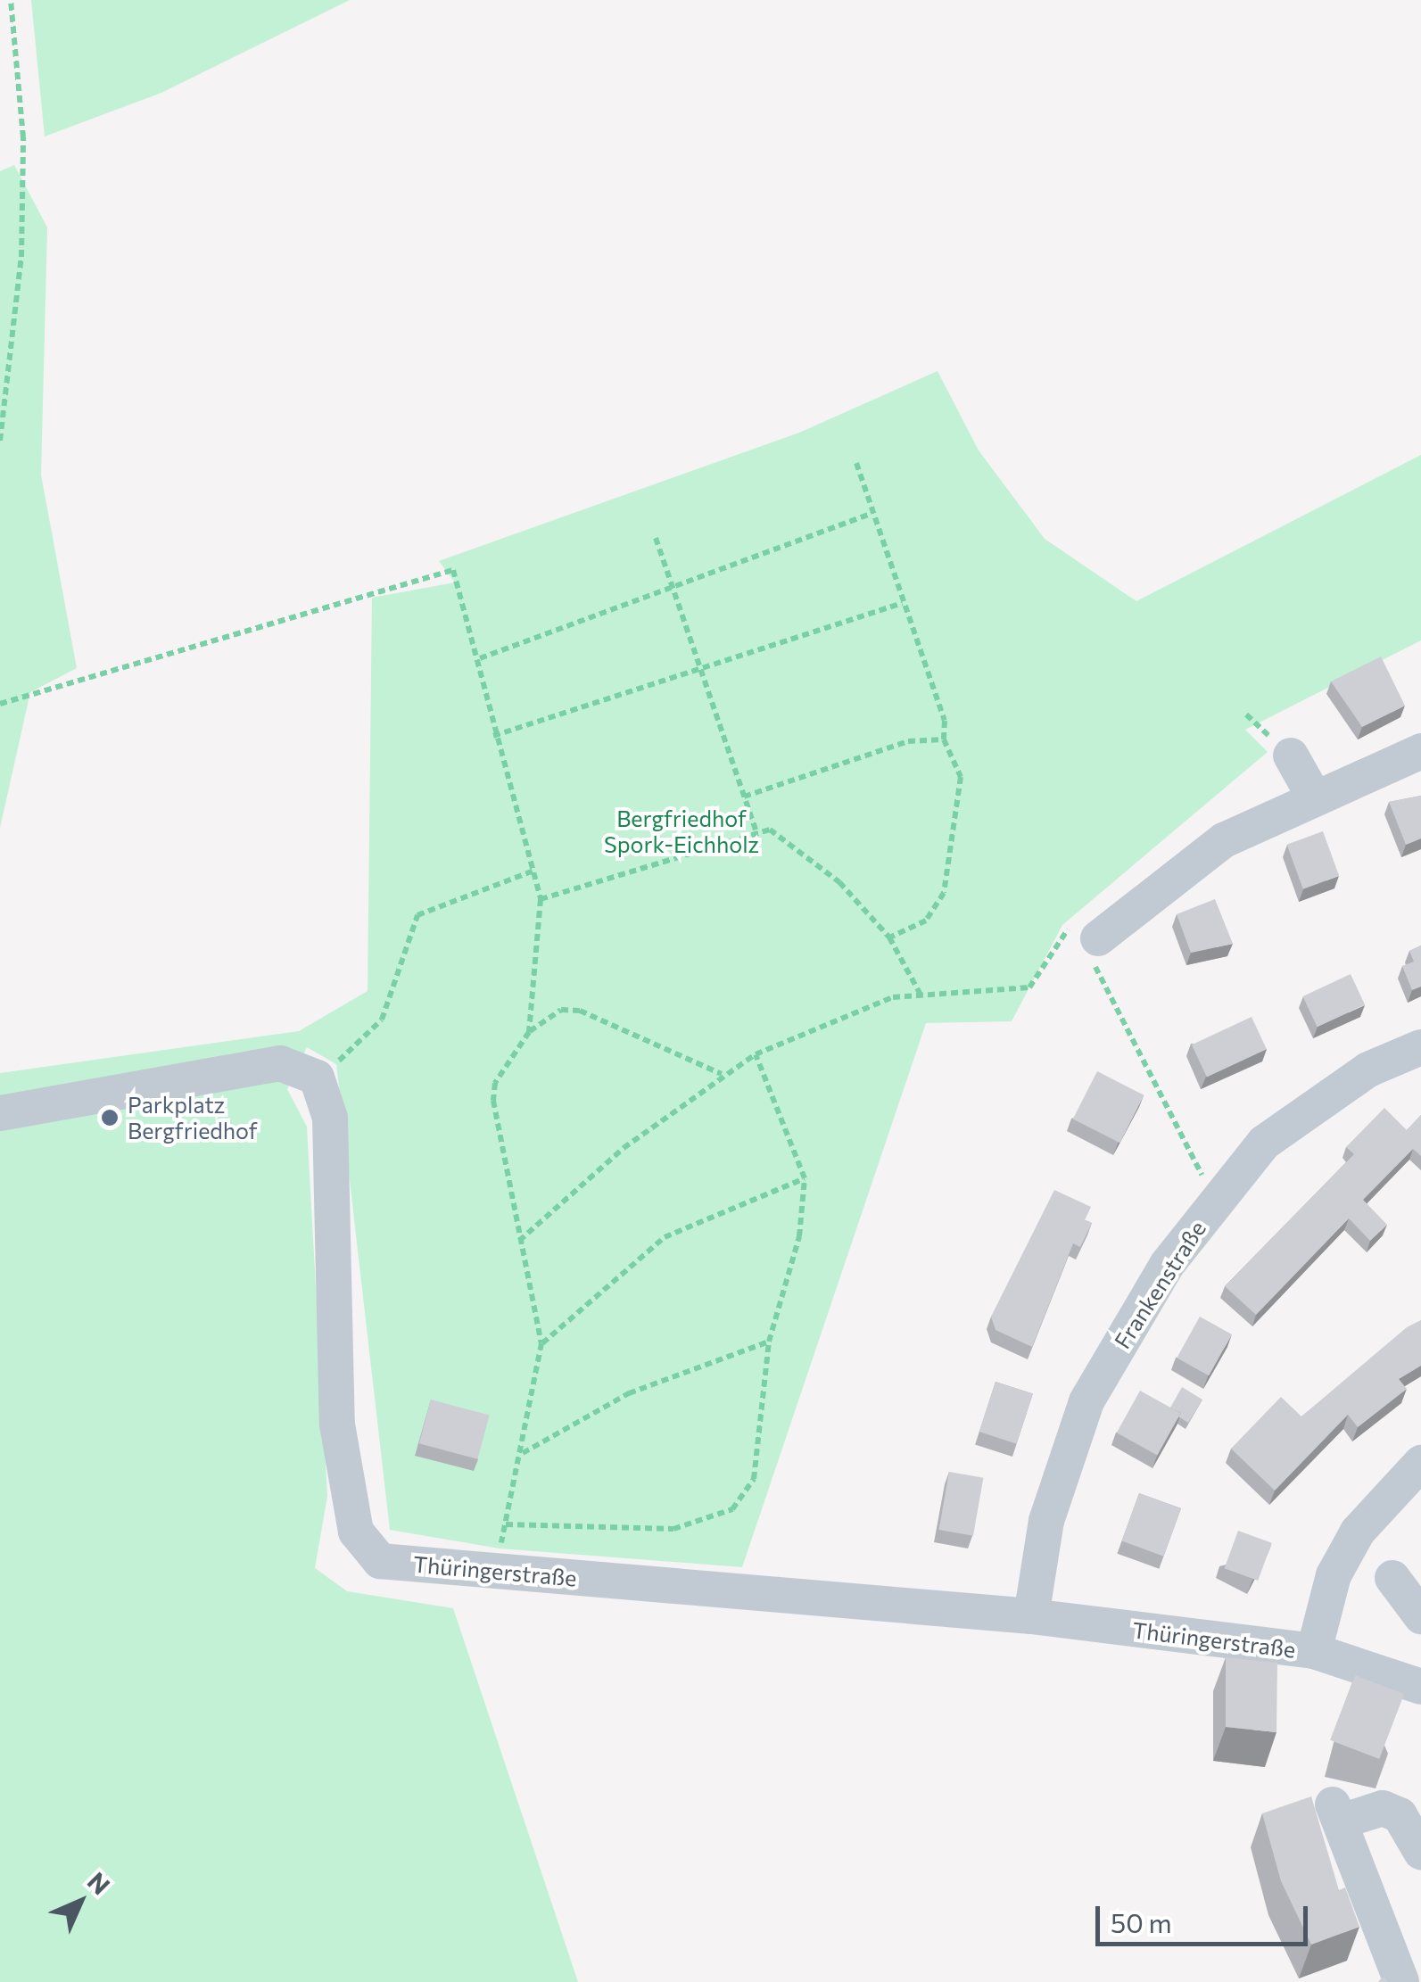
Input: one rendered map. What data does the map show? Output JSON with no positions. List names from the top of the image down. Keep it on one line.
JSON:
{"streets":{"street":["Frankenstraße","Thüringerstraße"]},"crossings":[["Frankenstraße","Thüringerstraße"]],"parks":["Bergfriedhof Spork-Eichholz"],"places":["Parkplatz Bergfriedhof"],"scale_bar":"50 m","north":"top right"}
